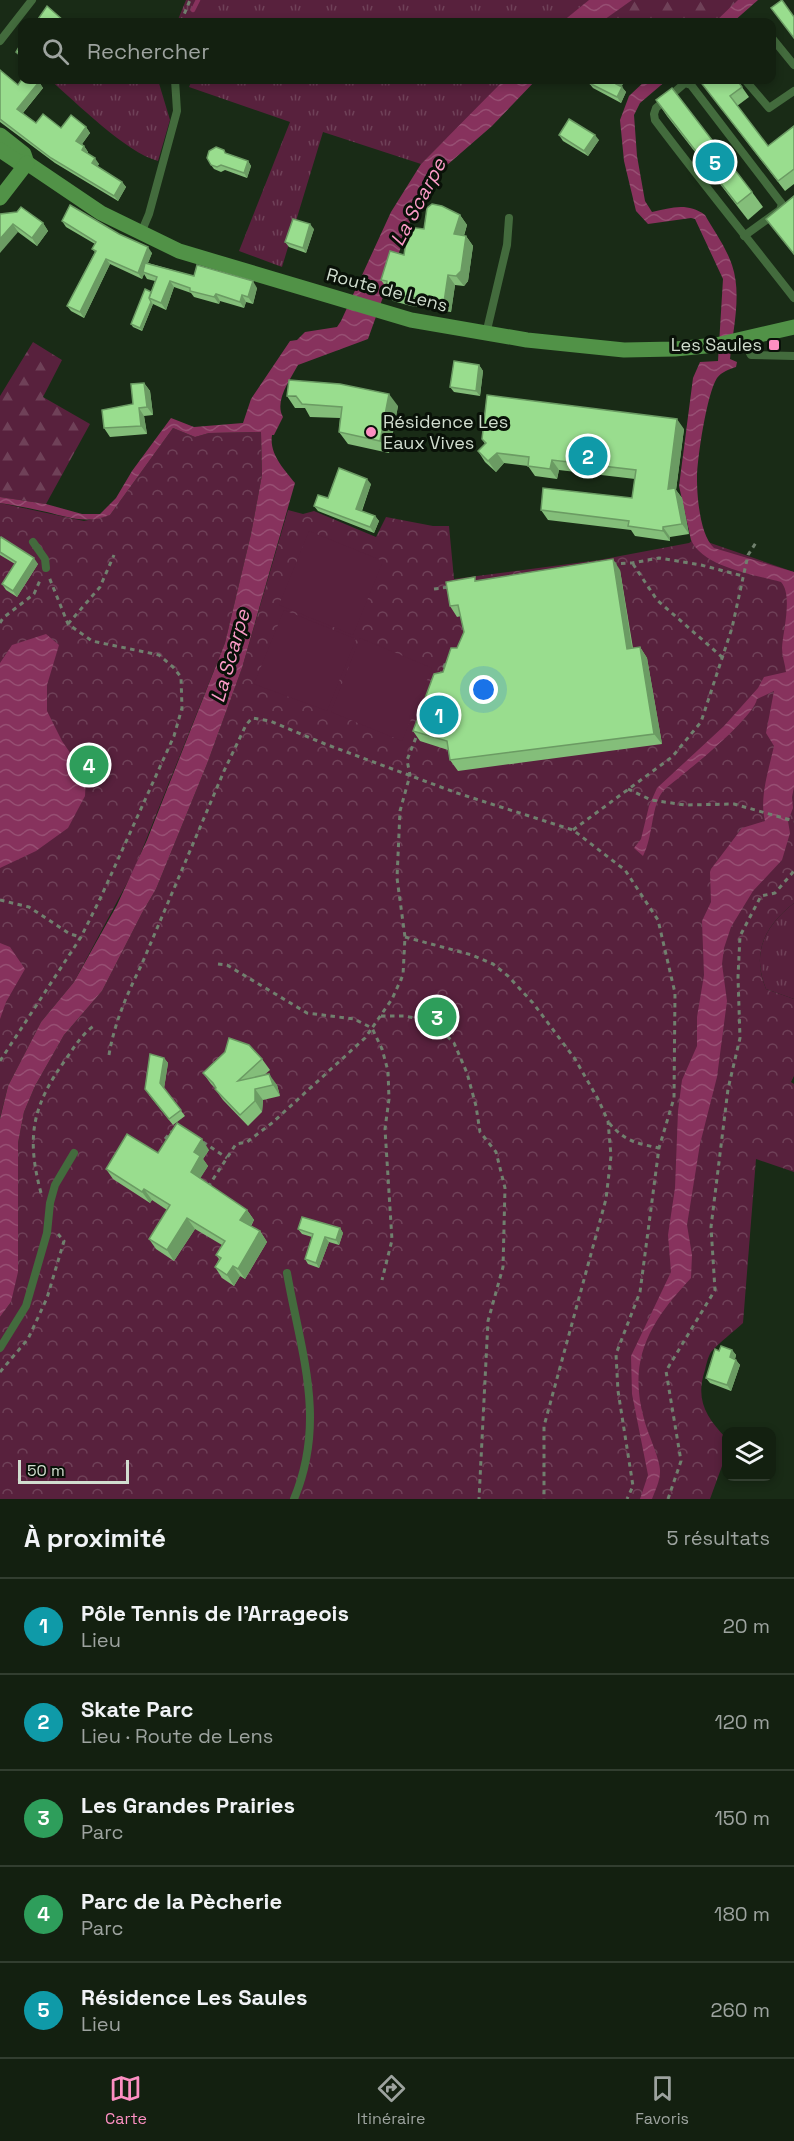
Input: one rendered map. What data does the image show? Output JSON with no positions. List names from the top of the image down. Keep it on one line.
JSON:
{"streets":{"main road":["Route de Lens"]},"water":["La Scarpe"],"places":{"transit":["Les Saules"],"other":["Résidence Les Eaux Vives"]},"scale_bar":"50 m","page":{"search":"Rechercher","pins":["5","2","1","4","3"],"scale":"50 m","heading":["À proximité","5 résultats"],"list":[{"mark":"1","name":"Pôle Tennis de l'Arrageois","note":"Lieu","value":"20 m"},{"mark":"2","name":"Skate Parc","note":"Lieu · Route de Lens","value":"120 m"},{"mark":"3","name":"Les Grandes Prairies","note":"Parc","value":"150 m"},{"mark":"4","name":"Parc de la Pècherie","note":"Parc","value":"180 m"},{"mark":"5","name":"Résidence Les Saules","note":"Lieu","value":"260 m"}],"nav":["Carte","Itinéraire","Favoris"]}}
